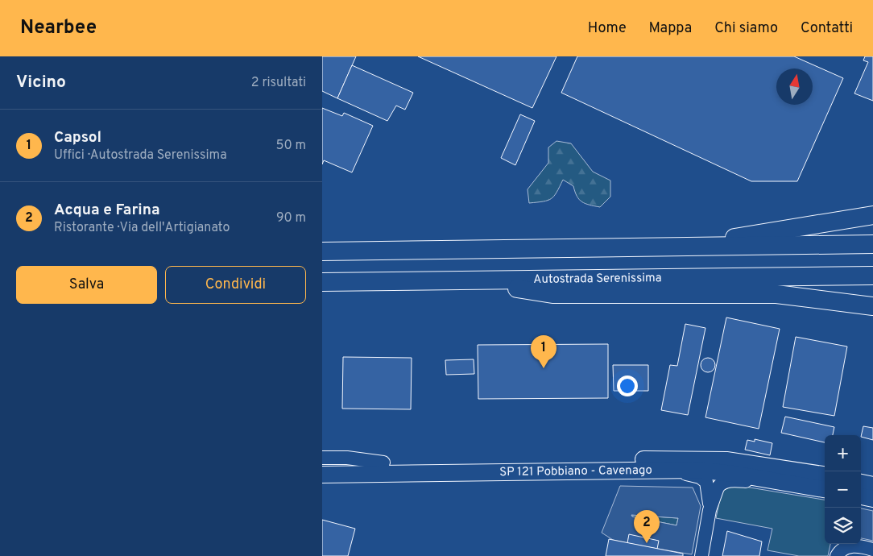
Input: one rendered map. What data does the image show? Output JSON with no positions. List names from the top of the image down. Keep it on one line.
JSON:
{"streets":{"highway":["Autostrada Serenissima"],"main road":["SP 121 Pobbiano - Cavenago"]},"north":"top","page":{"header":"Nearbee","nav":["Home","Mappa","Chi siamo","Contatti"],"heading":["Vicino","2 risultati"],"list":[{"mark":"1","name":"Capsol","note":"Uffici · Autostrada Serenissima","value":"50 m"},{"mark":"2","name":"Acqua e Farina","note":"Ristorante · Via dell'Artigianato","value":"90 m"}],"buttons":["Salva","Condividi"],"pins":["1","2"],"map_buttons":["+","−"]}}
